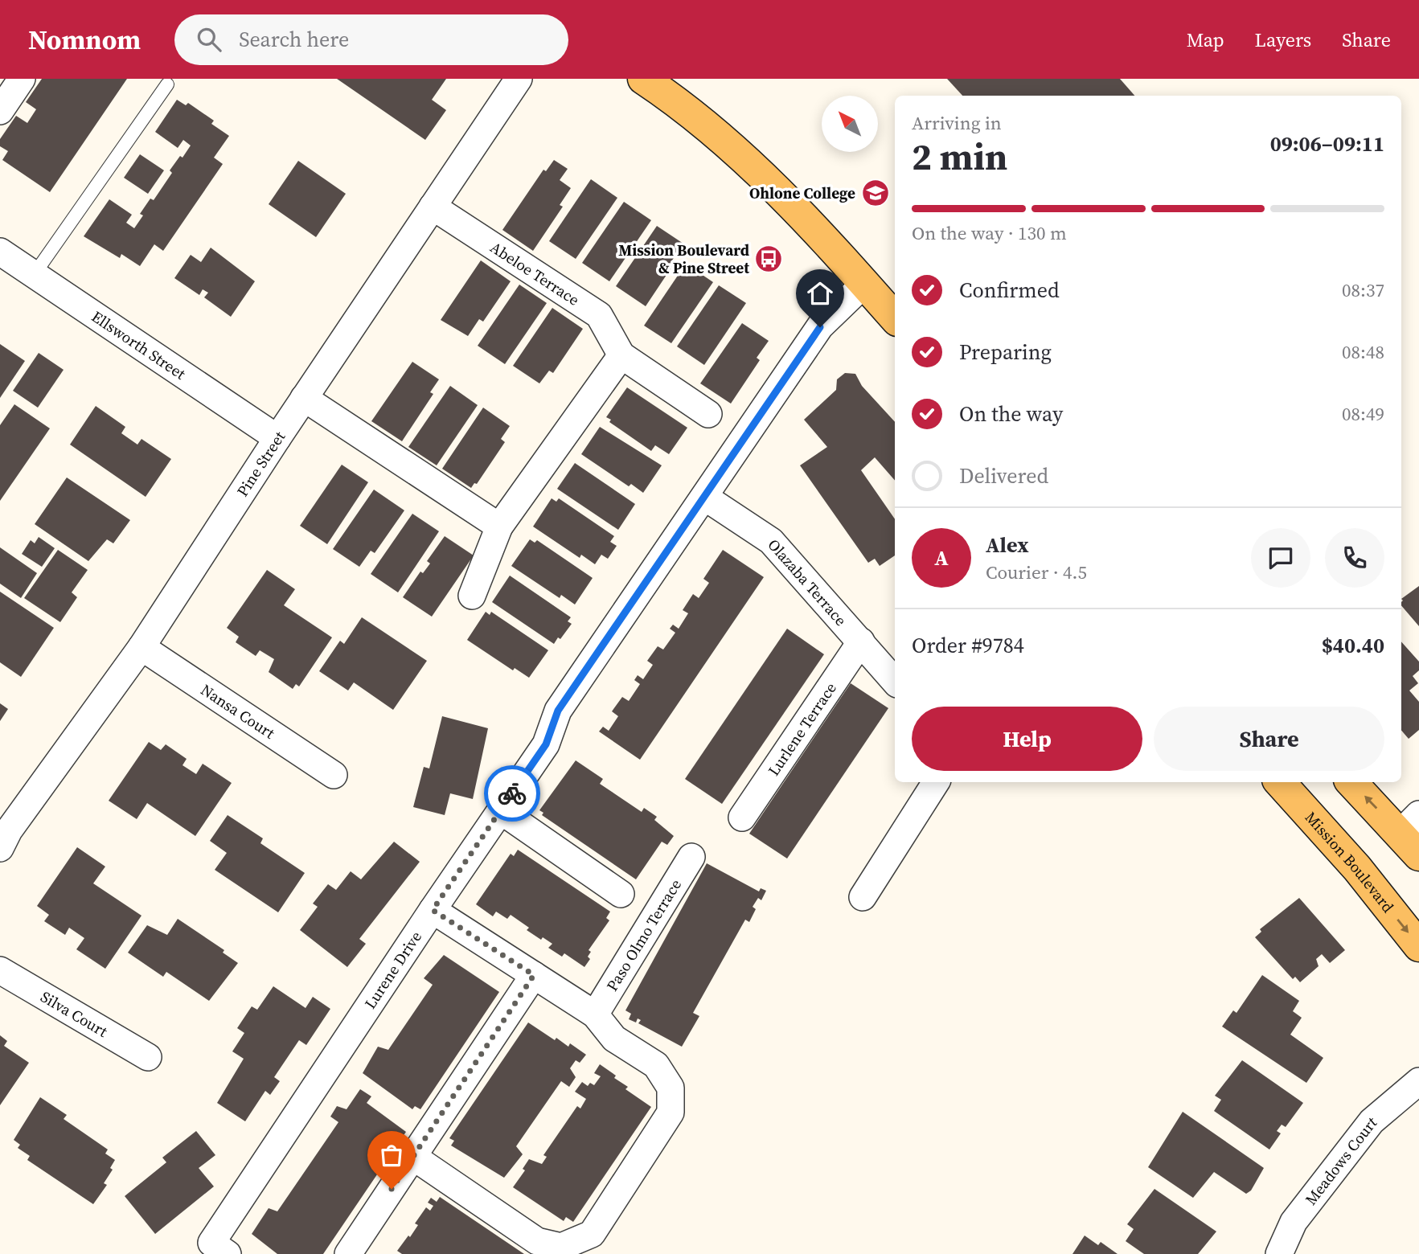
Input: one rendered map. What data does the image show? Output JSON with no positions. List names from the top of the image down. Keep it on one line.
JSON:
{"streets":{"main road":["Mission Boulevard"],"street":["Abeloe Terrace","Ellsworth Street","Pine Street","Olazaba Terrace","Nansa Court","Lurlene Terrace","Paso Olmo Terrace","Lurene Drive","Silva Court","Meadows Court"]},"crossings":[["Abeloe Terrace","Pine Street"],["Ellsworth Street","Pine Street"],["Pine Street","Nansa Court"],["Olazaba Terrace","Lurlene Terrace"],["Olazaba Terrace","Lurene Drive"]],"places":{"school or university":["Ohlone College"],"bus stop":["Mission Boulevard & Pine Street"]},"north":"top left","page":{"header":"Nomnom","search":"Search here","nav":["Map","Layers","Share"],"heading":["2 min","Arriving in","09:06–09:11"],"panel":["Alex","Courier · 4.5","Order #9784","$40.40"],"bar":"On the way · 130 m","list":[["Confirmed","08:37"],["Preparing","08:48"],["On the way","08:49"],"Delivered"],"round":"A","buttons":["Help","Share"]}}
